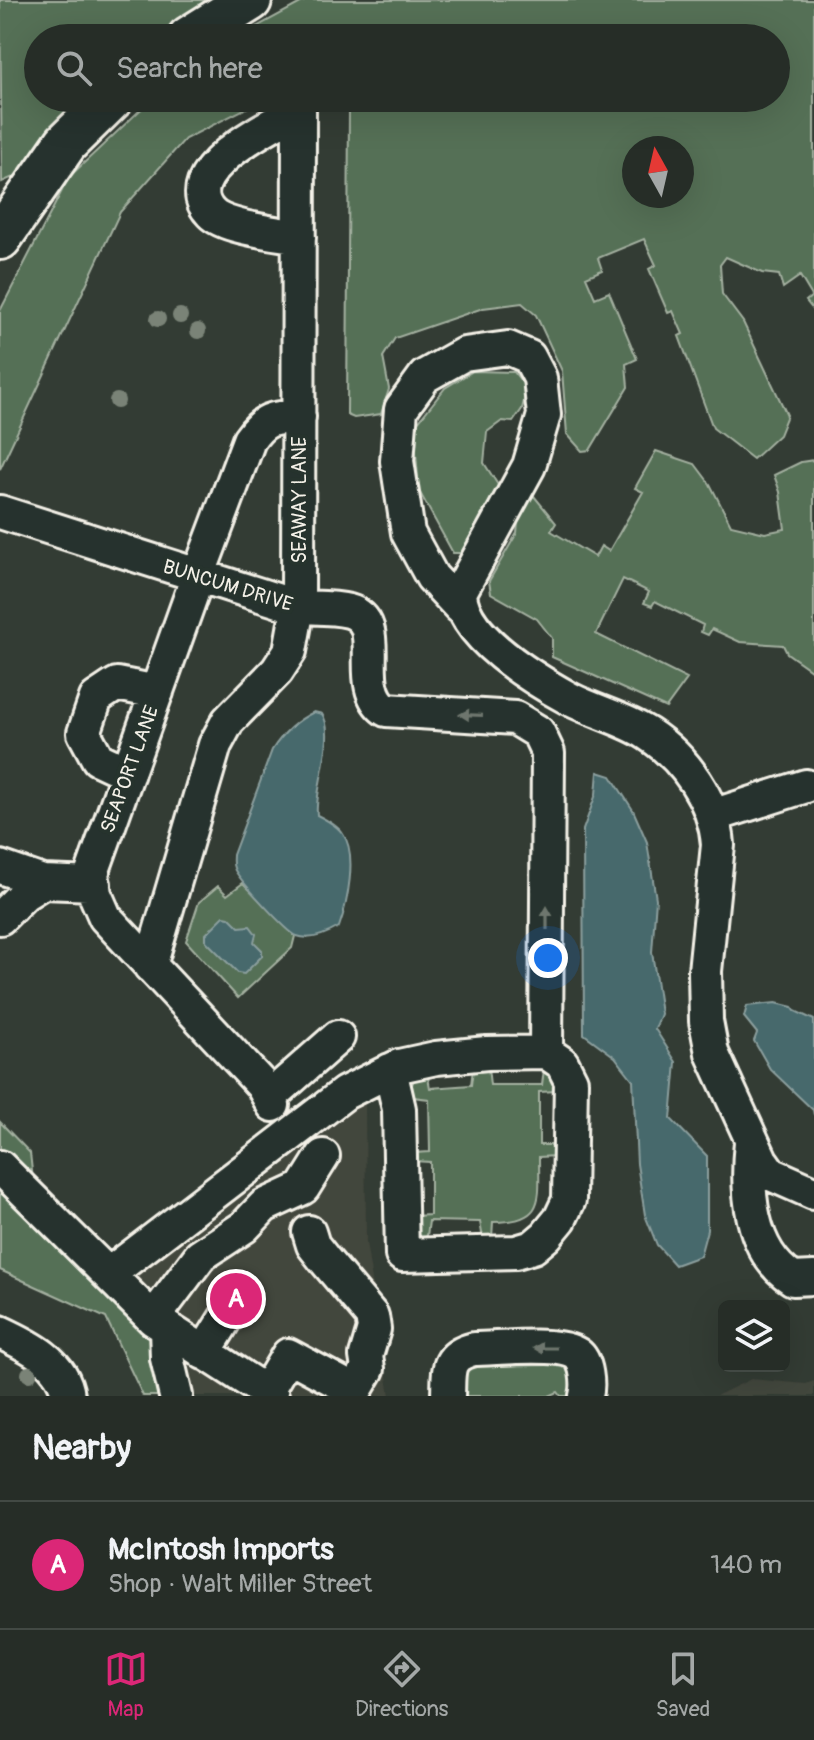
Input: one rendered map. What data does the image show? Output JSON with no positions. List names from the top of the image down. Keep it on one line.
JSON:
{"streets":{"street":["SEAWAY LANE","BUNCUM DRIVE","SEAPORT LANE"]},"crossings":[["SEAWAY LANE","BUNCUM DRIVE"],["SEAWAY LANE","SEAPORT LANE"],["BUNCUM DRIVE","SEAPORT LANE"]],"north":"top","page":{"search":"Search here","pins":"A","heading":"Nearby","list":[{"mark":"A","name":"McIntosh Imports","note":"Shop · Walt Miller Street","value":"140 m"}],"nav":["Map","Directions","Saved"]}}
